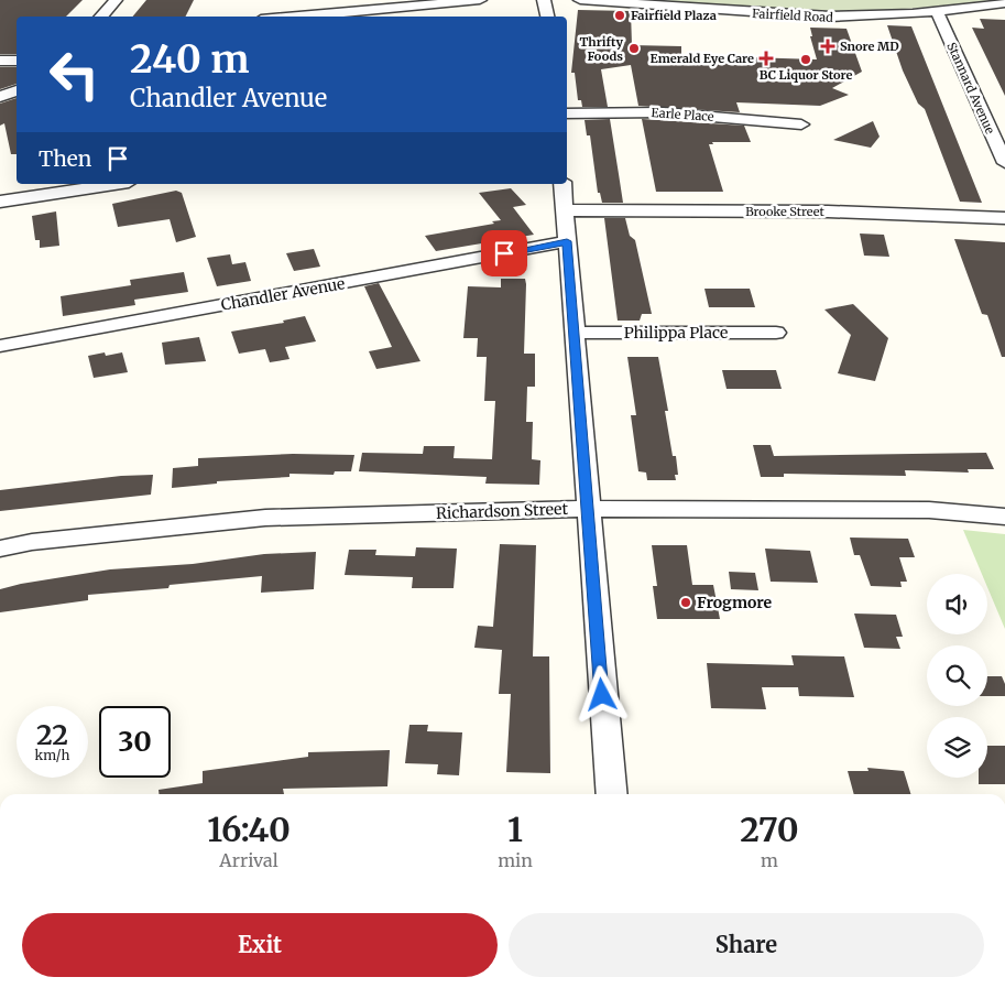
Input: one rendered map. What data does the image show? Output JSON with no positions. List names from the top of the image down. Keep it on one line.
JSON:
{"streets":{"street":["Fairfield Road","Stannard Avenue","Earle Place","Brooke Street","Chandler Avenue","Philippa Place","Richardson Street"]},"crossings":[["Fairfield Road","Stannard Avenue"]],"places":{"other":["Fairfield Plaza","Thrifty Foods","BC Liquor Store","Frogmore"],"health":["Snore MD","Emerald Eye Care"]},"page":{"turn":["240 m","Chandler Avenue"],"then":"Then","speed":"22 km/h","limit":"30","eta":["16:40","Arrival","1","min","270","m"],"buttons":["Exit","Share"]}}
